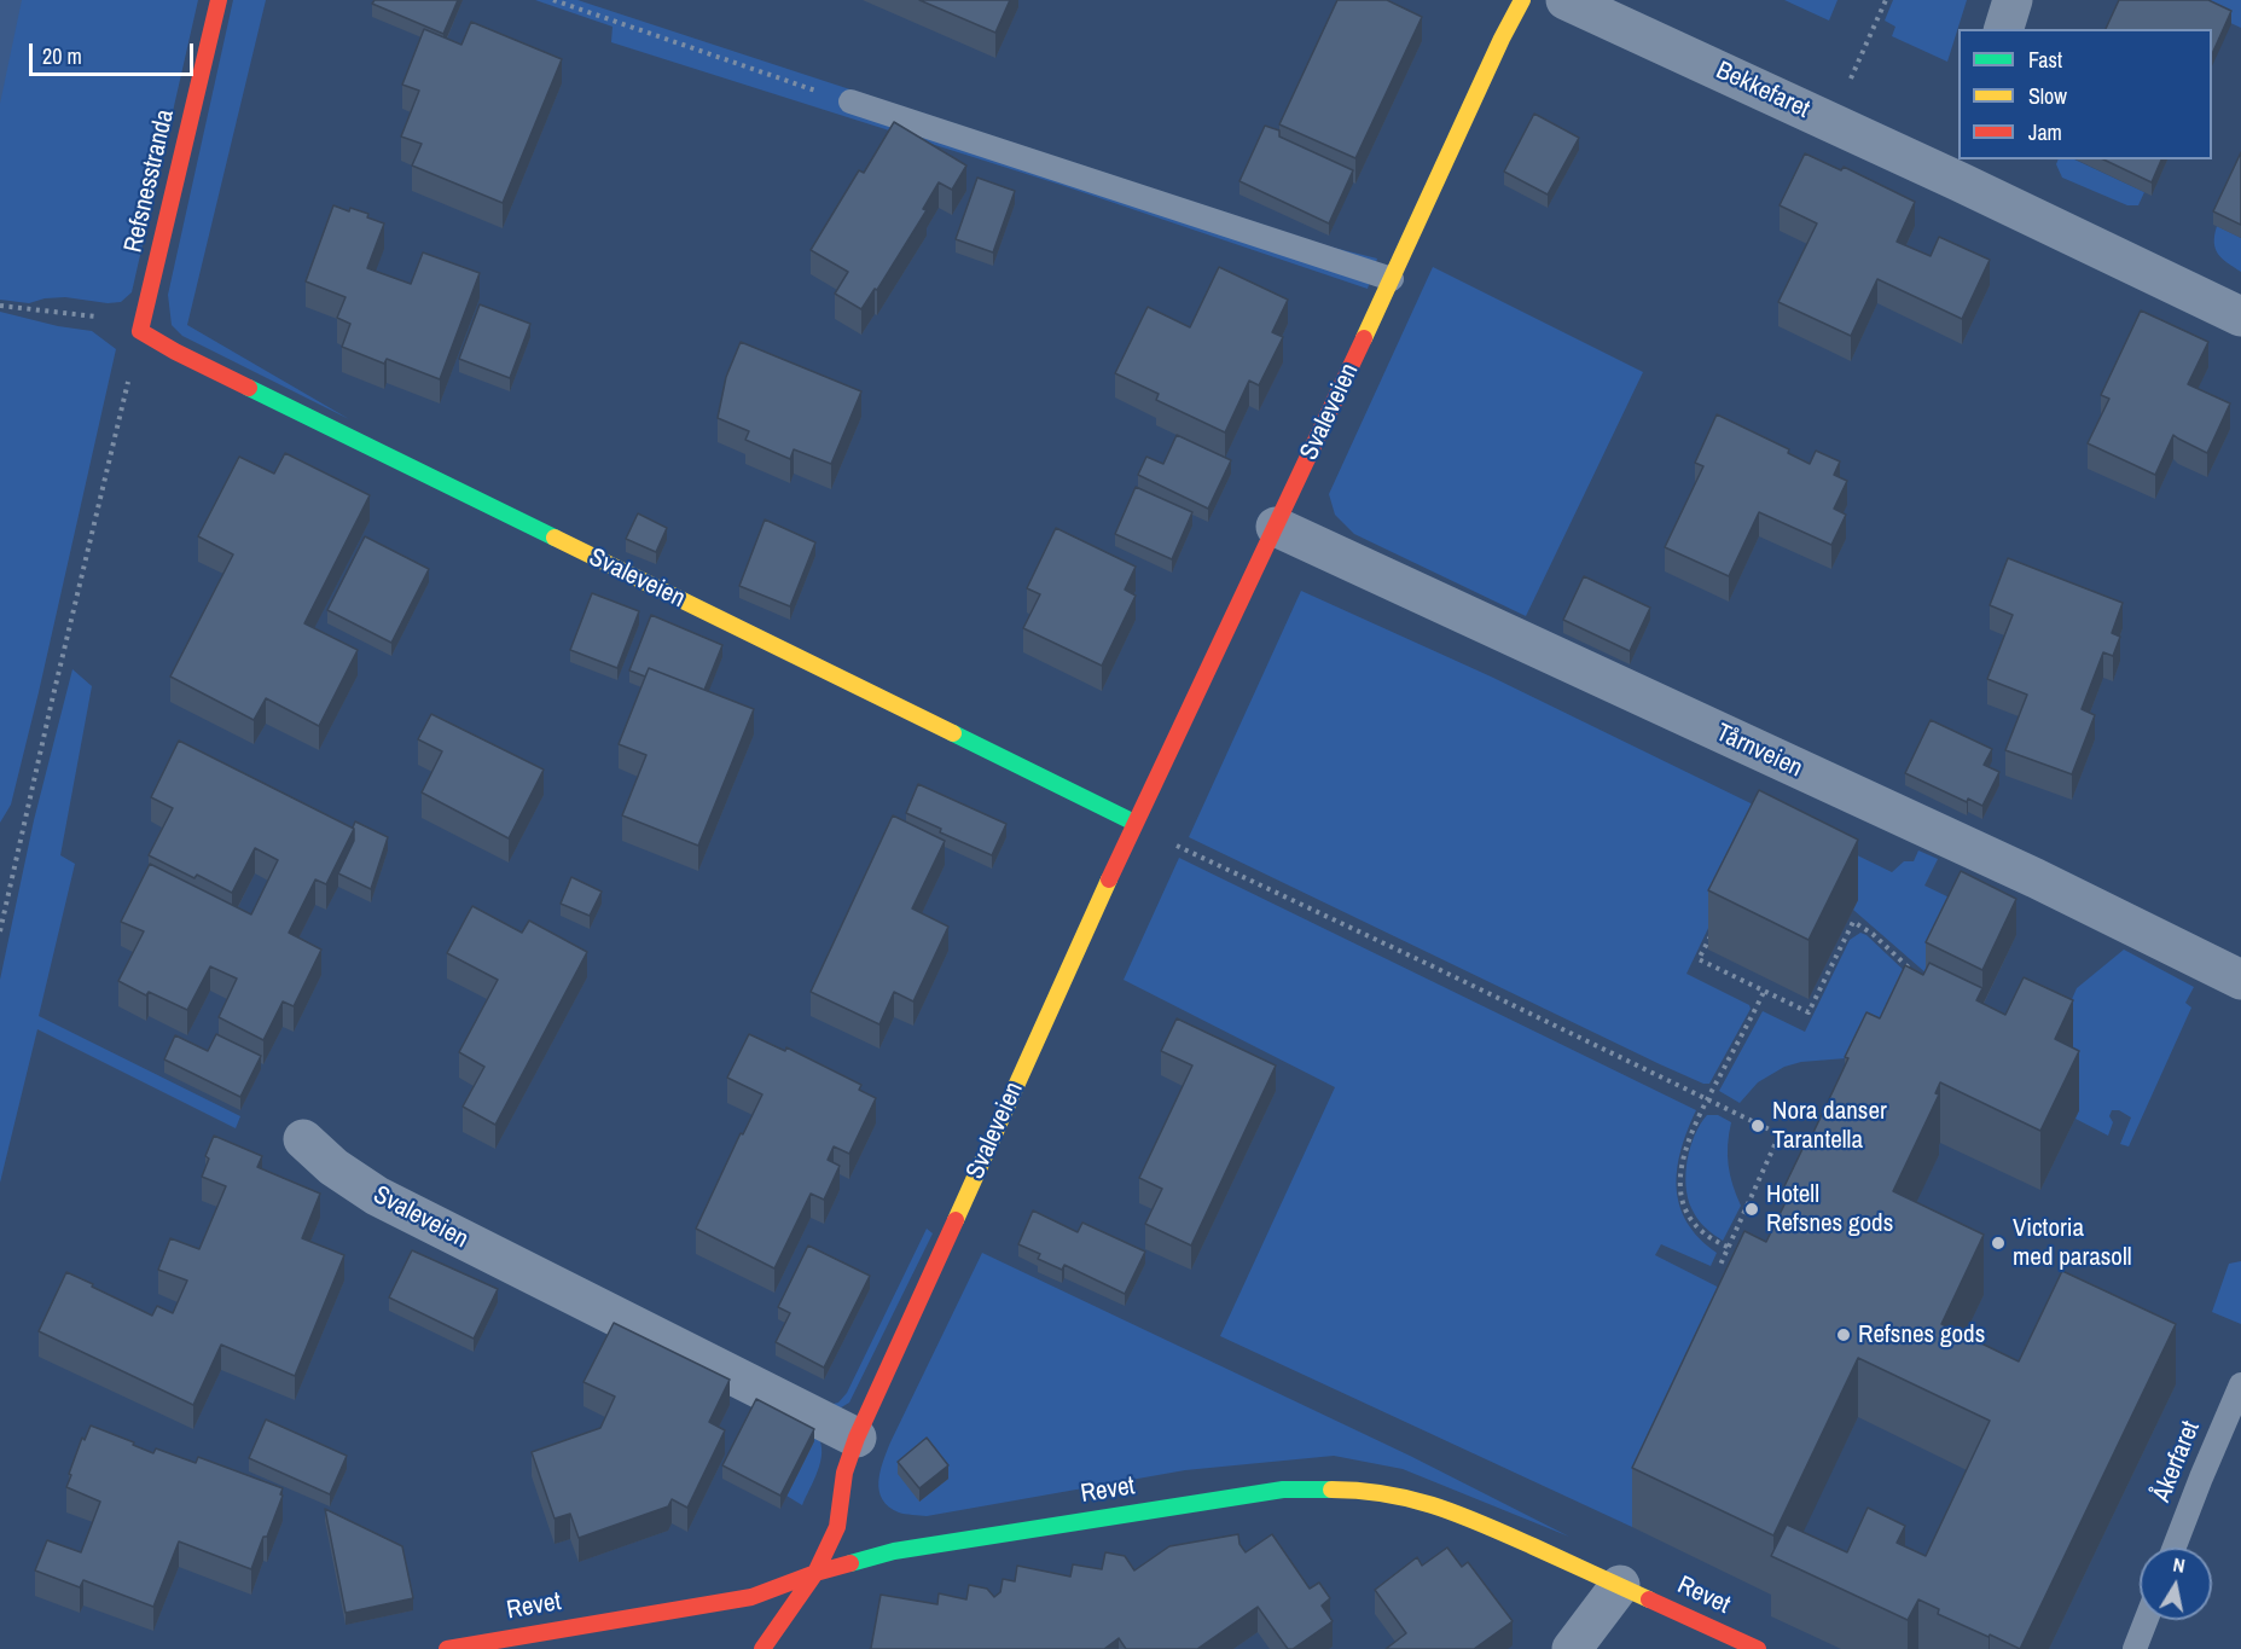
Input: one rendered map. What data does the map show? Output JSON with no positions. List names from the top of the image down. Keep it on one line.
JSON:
{"streets":{"street":["Bekkefaret","Refsnesstranda","Svaleveien","Tårnveien","Revet"],"lane":["Åkerfaret"]},"crossings":[["Refsnesstranda","Svaleveien"],["Svaleveien","Tårnveien"],["Svaleveien","Revet"]],"places":["Nora danser Tarantella","Hotell Refsnes gods","Victoria med parasoll","Refsnes gods"],"legend":["Fast","Slow","Jam"],"scale_bar":"20 m","north":"top"}
